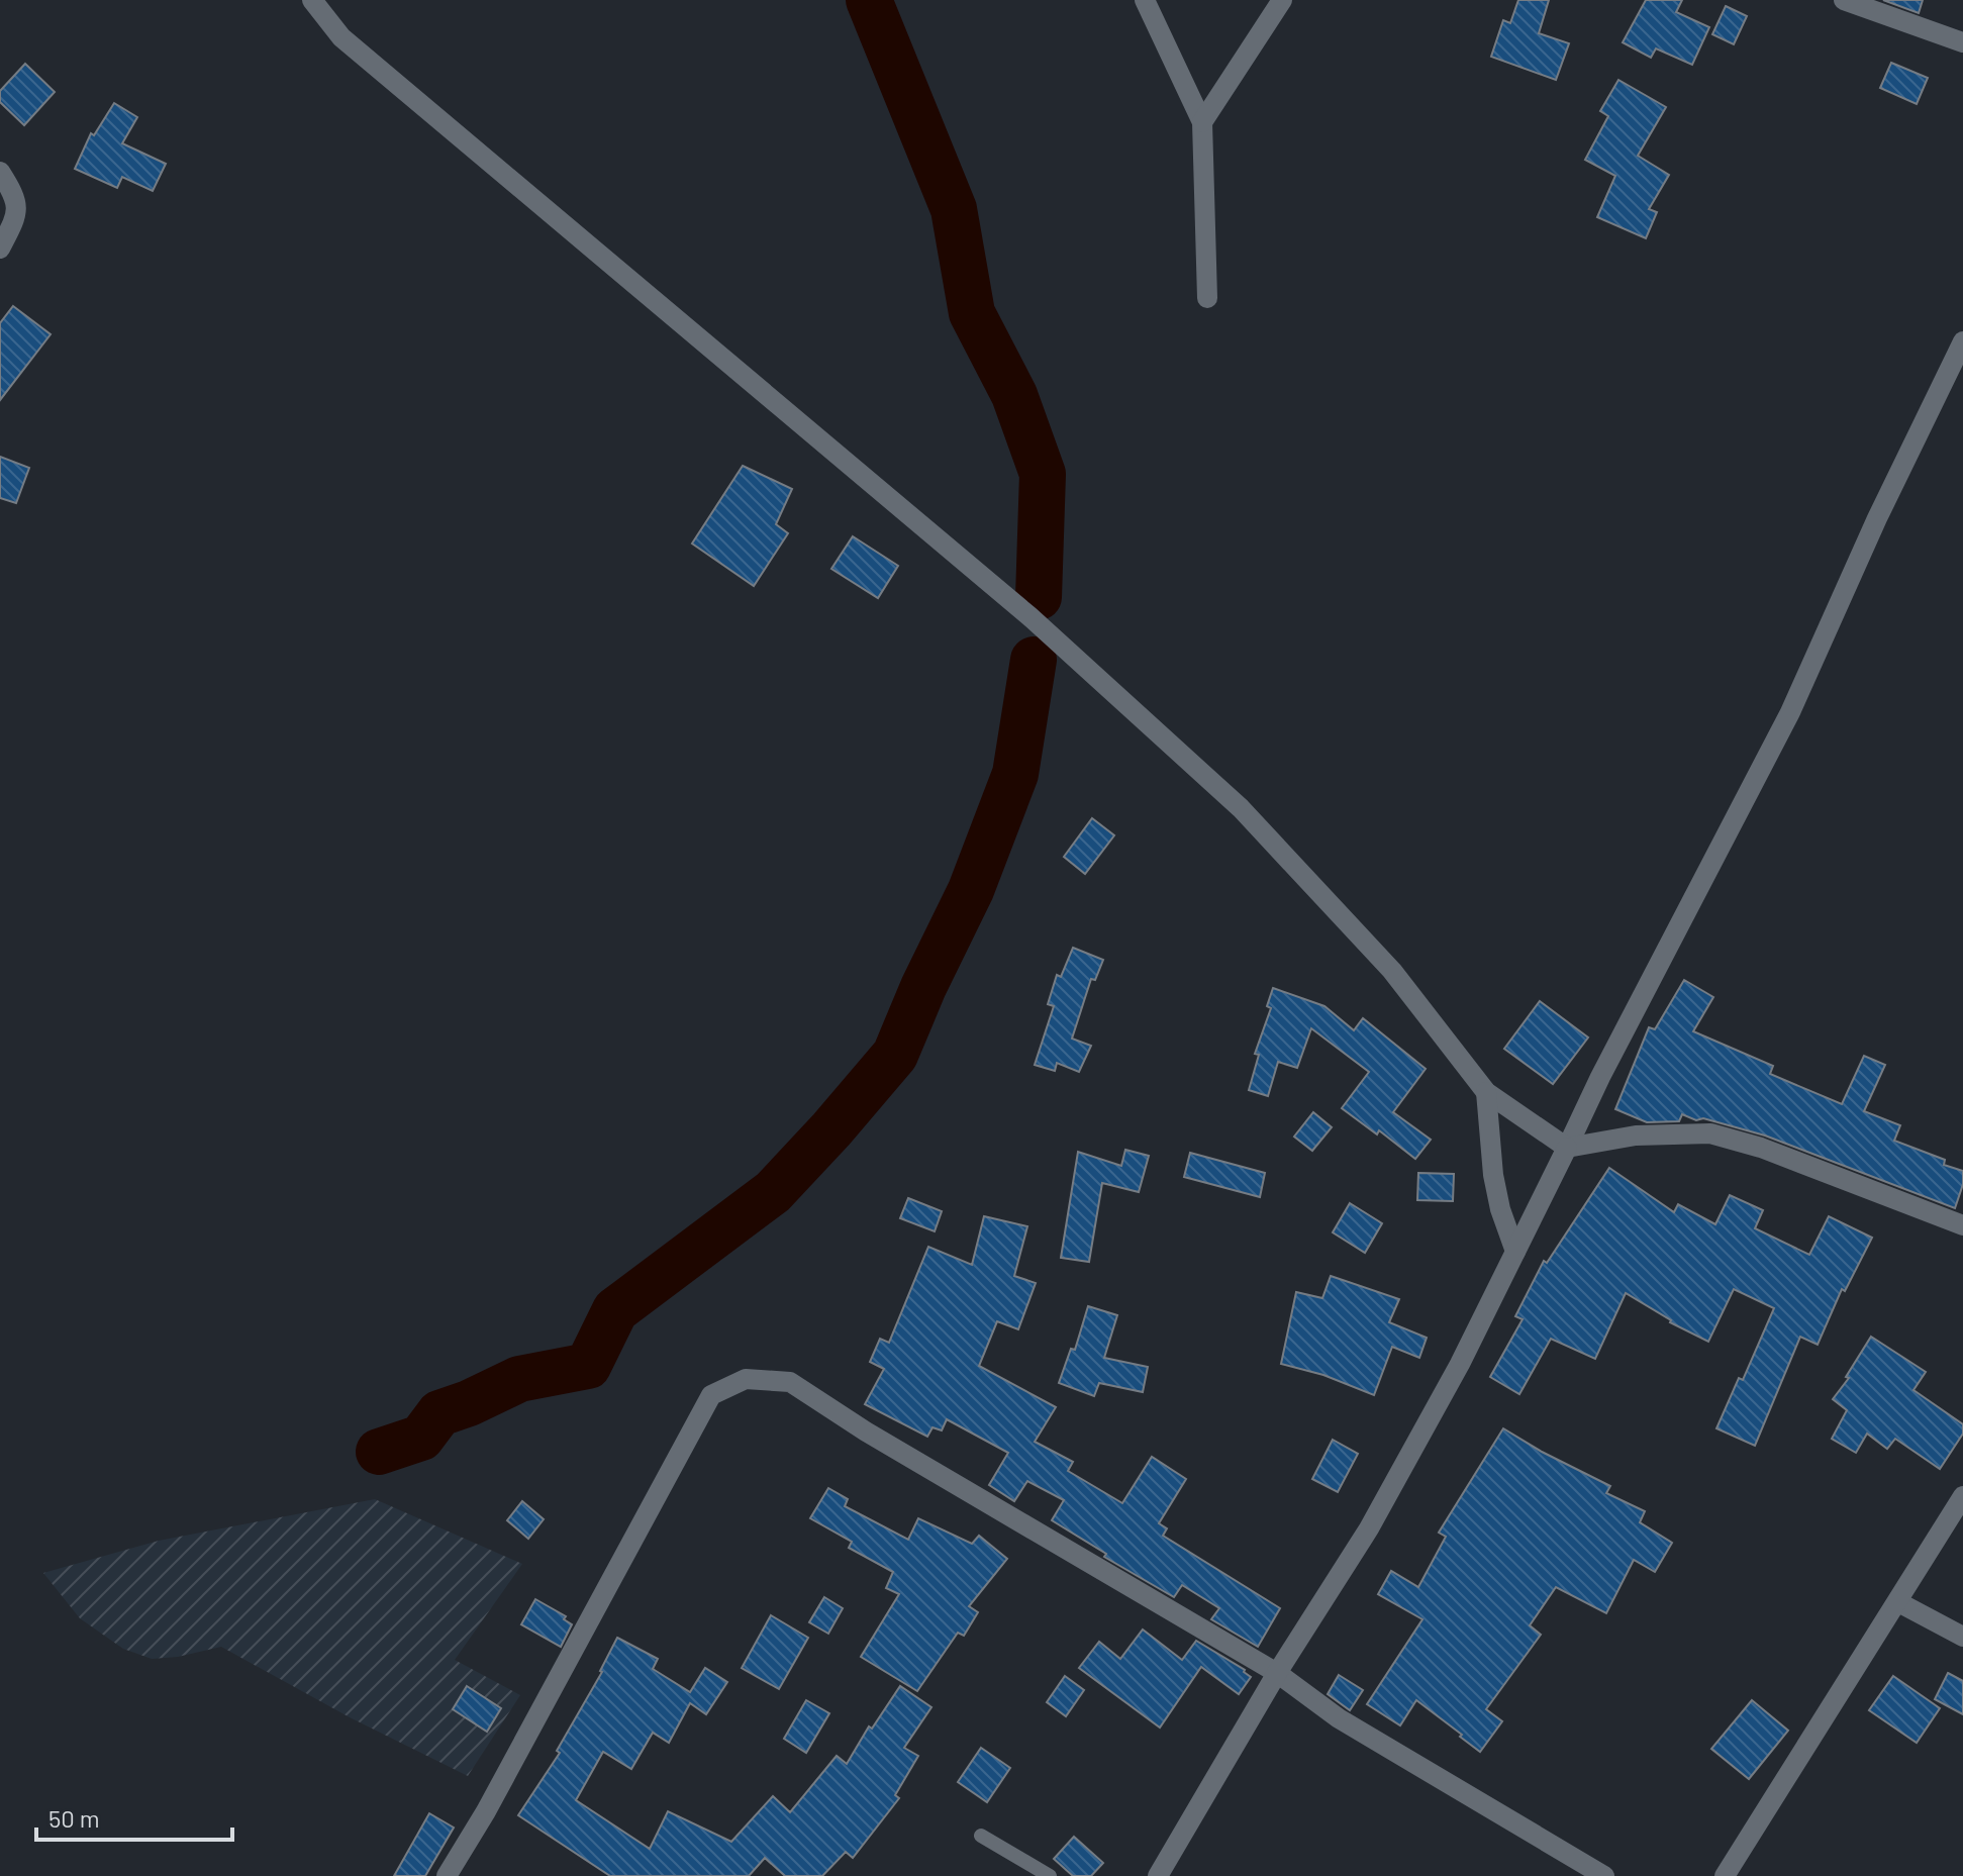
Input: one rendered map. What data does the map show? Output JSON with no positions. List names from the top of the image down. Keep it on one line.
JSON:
{"scale_bar":"50 m"}
